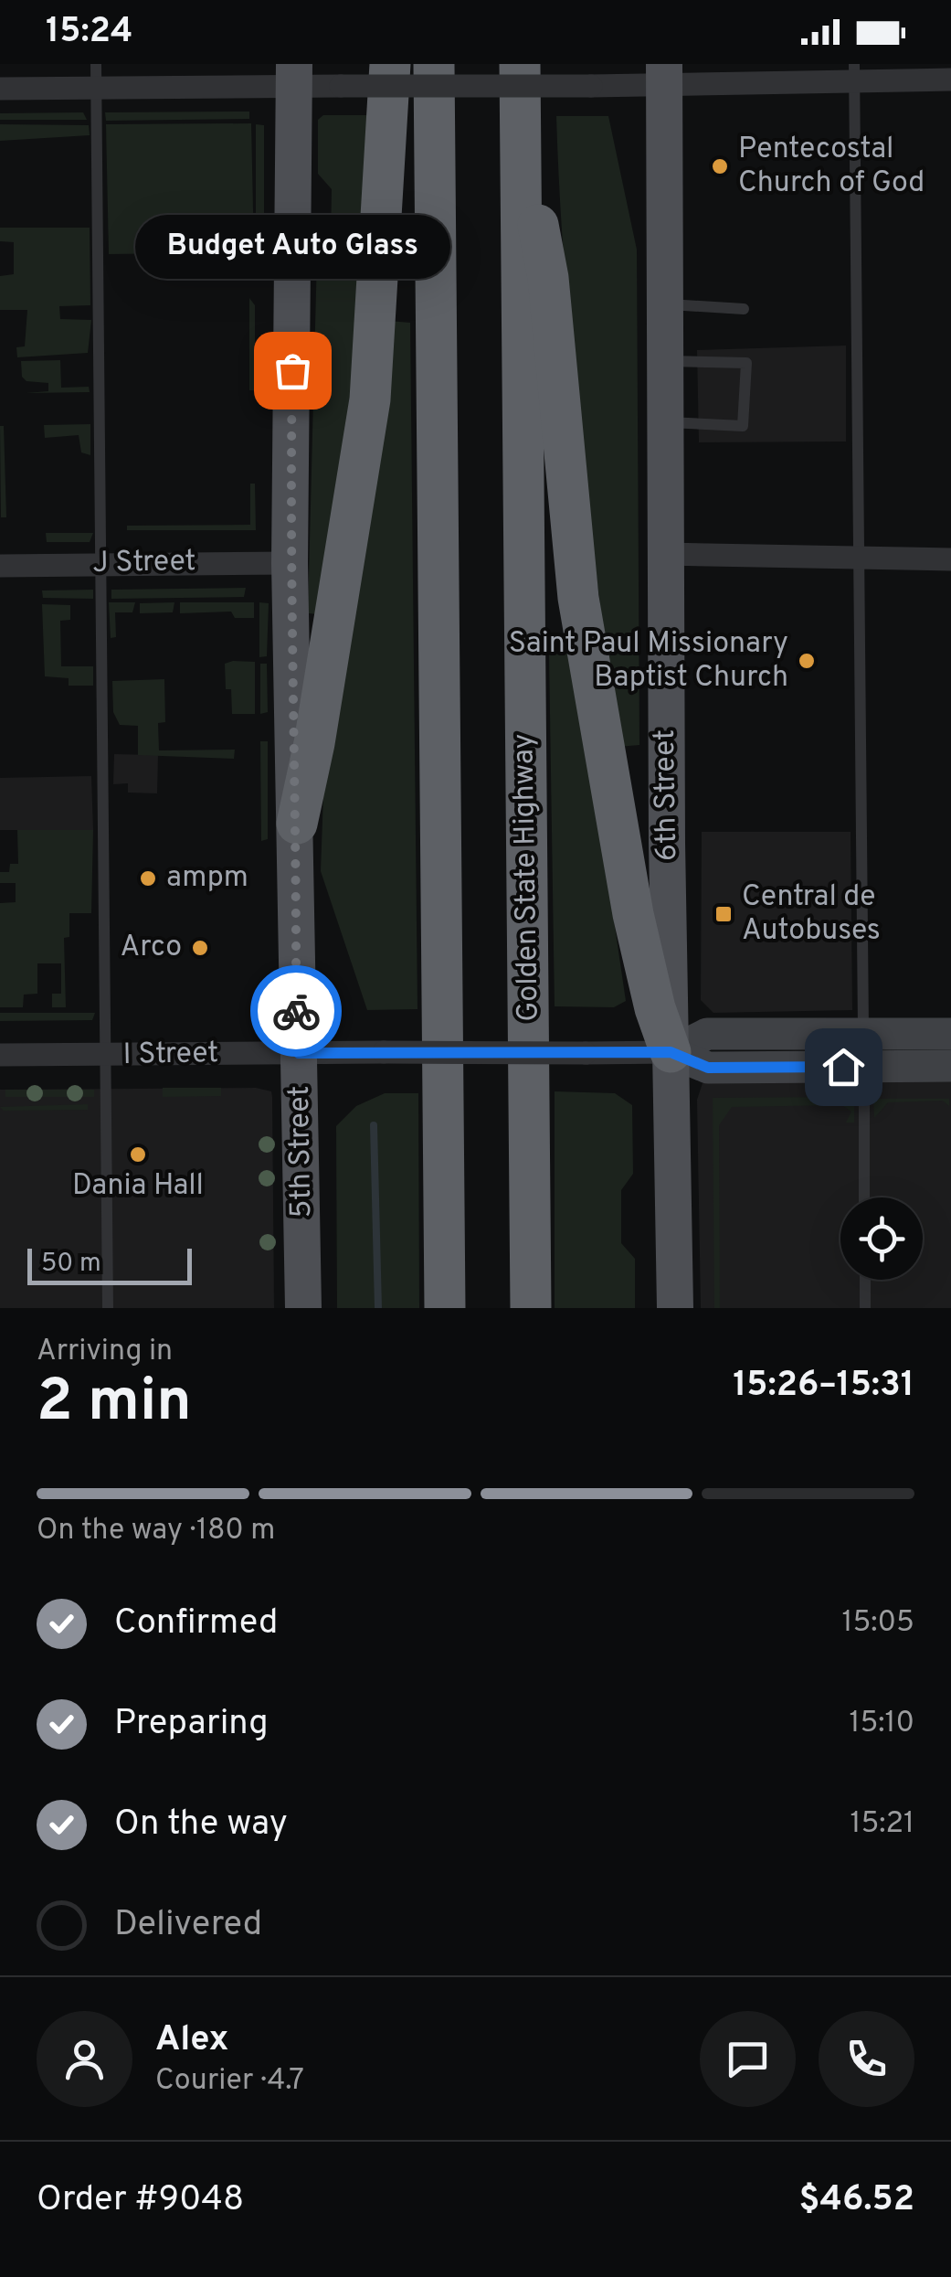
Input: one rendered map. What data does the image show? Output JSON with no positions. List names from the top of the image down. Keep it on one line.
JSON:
{"streets":{"highway":["Golden State Highway"],"main road":["6th Street","5th Street"],"street":["J Street","I Street"]},"crossings":[["J Street","5th Street"],["6th Street","I Street"],["I Street","5th Street"]],"places":{"other":["Pentecostal Church of God","Budget Auto Glass","Saint Paul Missionary Baptist Church","ampm","Arco","Dania Hall"],"transit":["Central de Autobuses"]},"scale_bar":"50 m","page":{"status":"15:24","bubble":"Budget Auto Glass","scale":"50 m","heading":["2 min","Arriving in","15:26–15:31"],"panel":["Alex","Courier · 4.7","Order #9048","$46.52"],"bar":"On the way · 180 m","list":[["Confirmed","15:05"],["Preparing","15:10"],["On the way","15:21"],"Delivered"]}}
